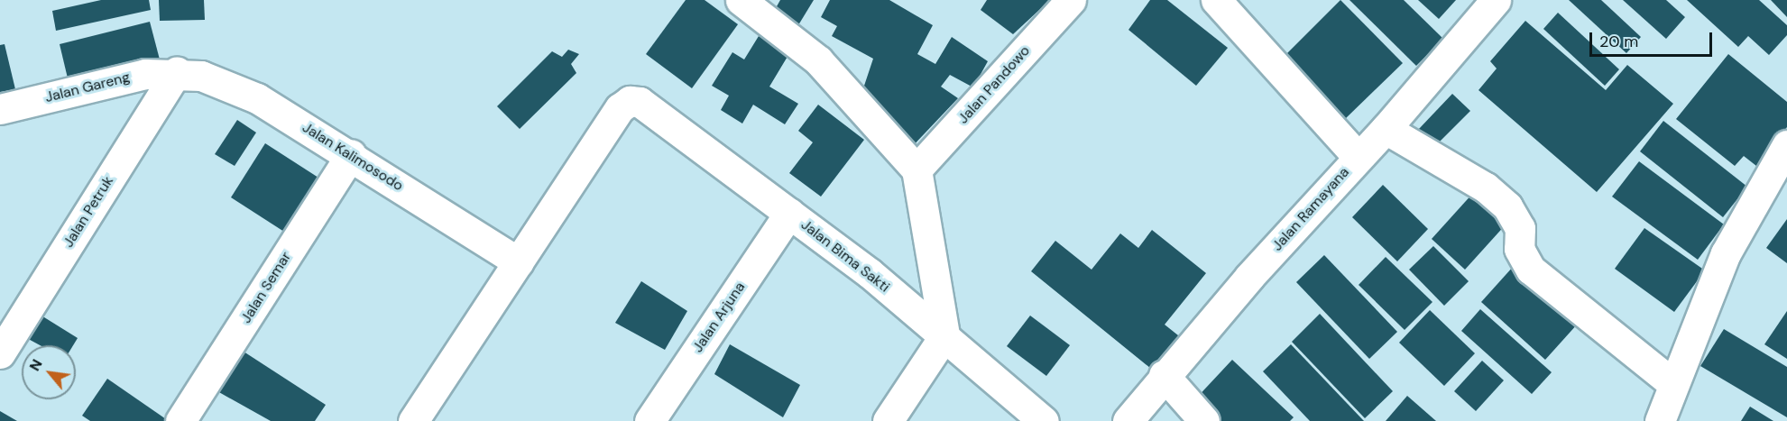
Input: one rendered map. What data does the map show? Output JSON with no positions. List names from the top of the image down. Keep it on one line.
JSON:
{"streets":{"street":["Jalan Pandowo","Jalan Gareng","Jalan Kalimosodo","Jalan Ramayana","Jalan Petruk","Jalan Bima Sakti","Jalan Semar","Jalan Arjuna"]},"crossings":[["Jalan Gareng","Jalan Kalimosodo"],["Jalan Gareng","Jalan Petruk"],["Jalan Kalimosodo","Jalan Petruk"],["Jalan Kalimosodo","Jalan Bima Sakti"],["Jalan Kalimosodo","Jalan Semar"],["Jalan Bima Sakti","Jalan Arjuna"]],"scale_bar":"20 m","north":"top left"}
